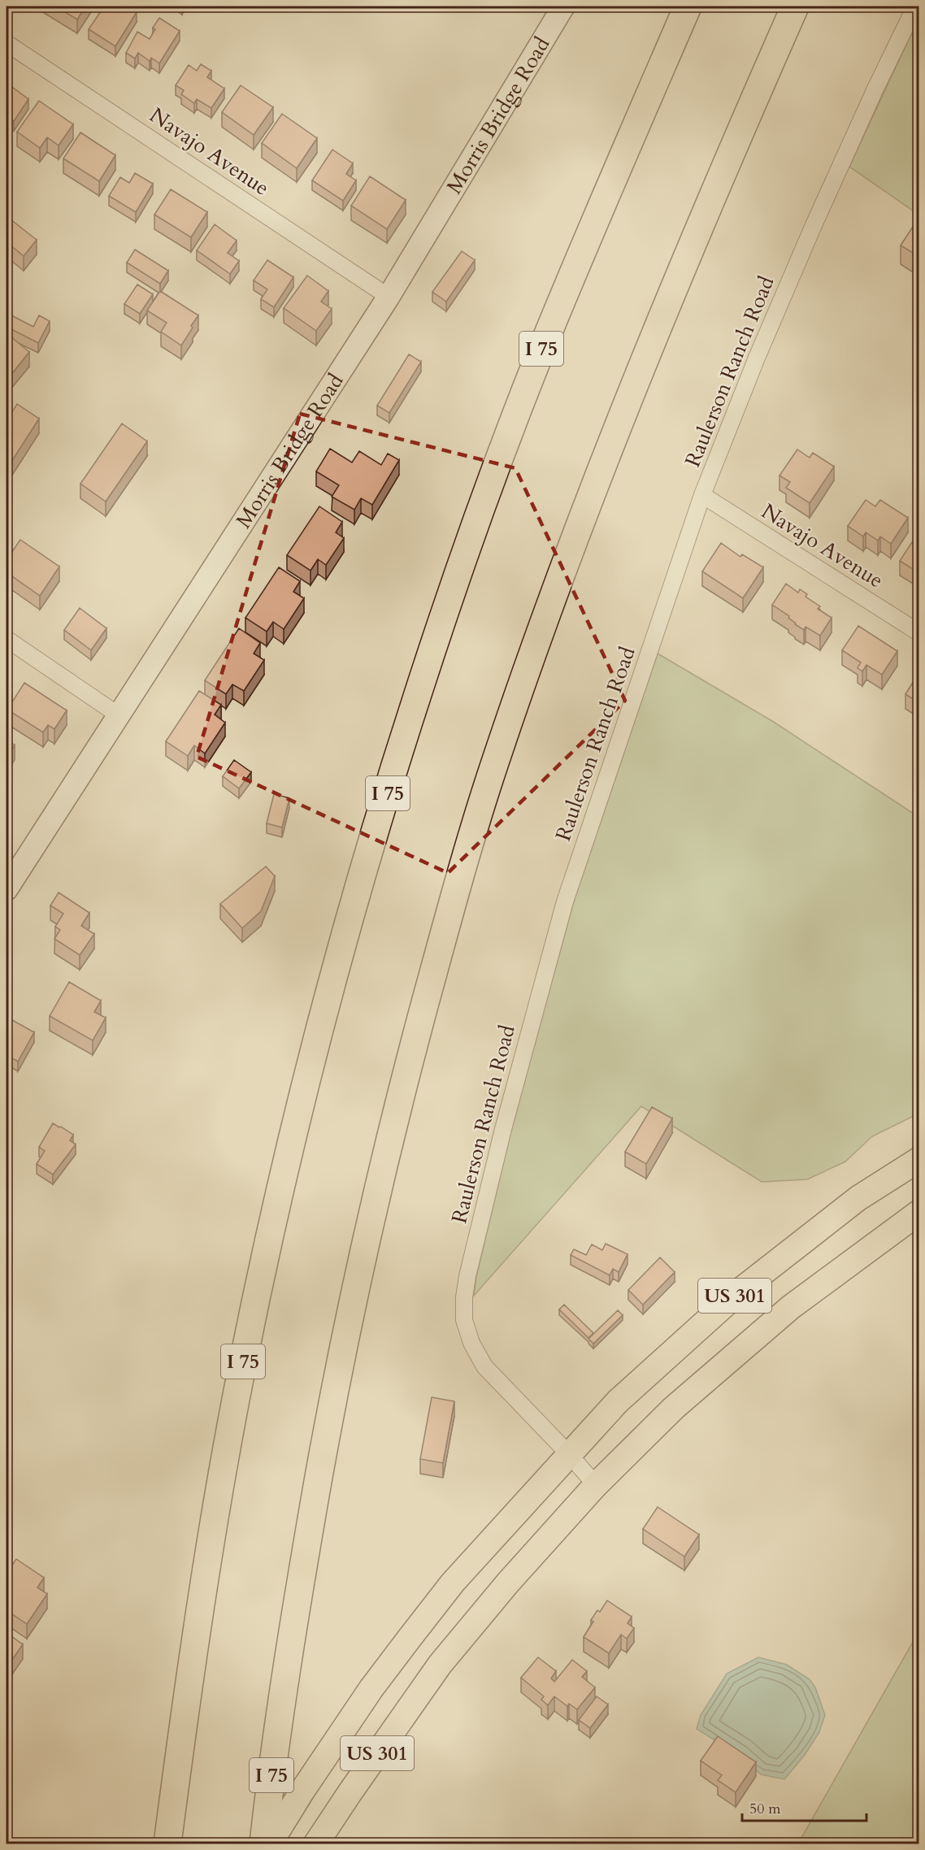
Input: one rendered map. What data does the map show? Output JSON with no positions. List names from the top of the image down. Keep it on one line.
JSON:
{"streets":{"highway":["I 75"],"main road":["US 301"],"street":["Morris Bridge Road","Navajo Avenue","Raulerson Ranch Road"]},"crossings":[["Morris Bridge Road","Navajo Avenue"],["Navajo Avenue","Raulerson Ranch Road"],["Raulerson Ranch Road","US 301"]],"scale_bar":"50 m"}
